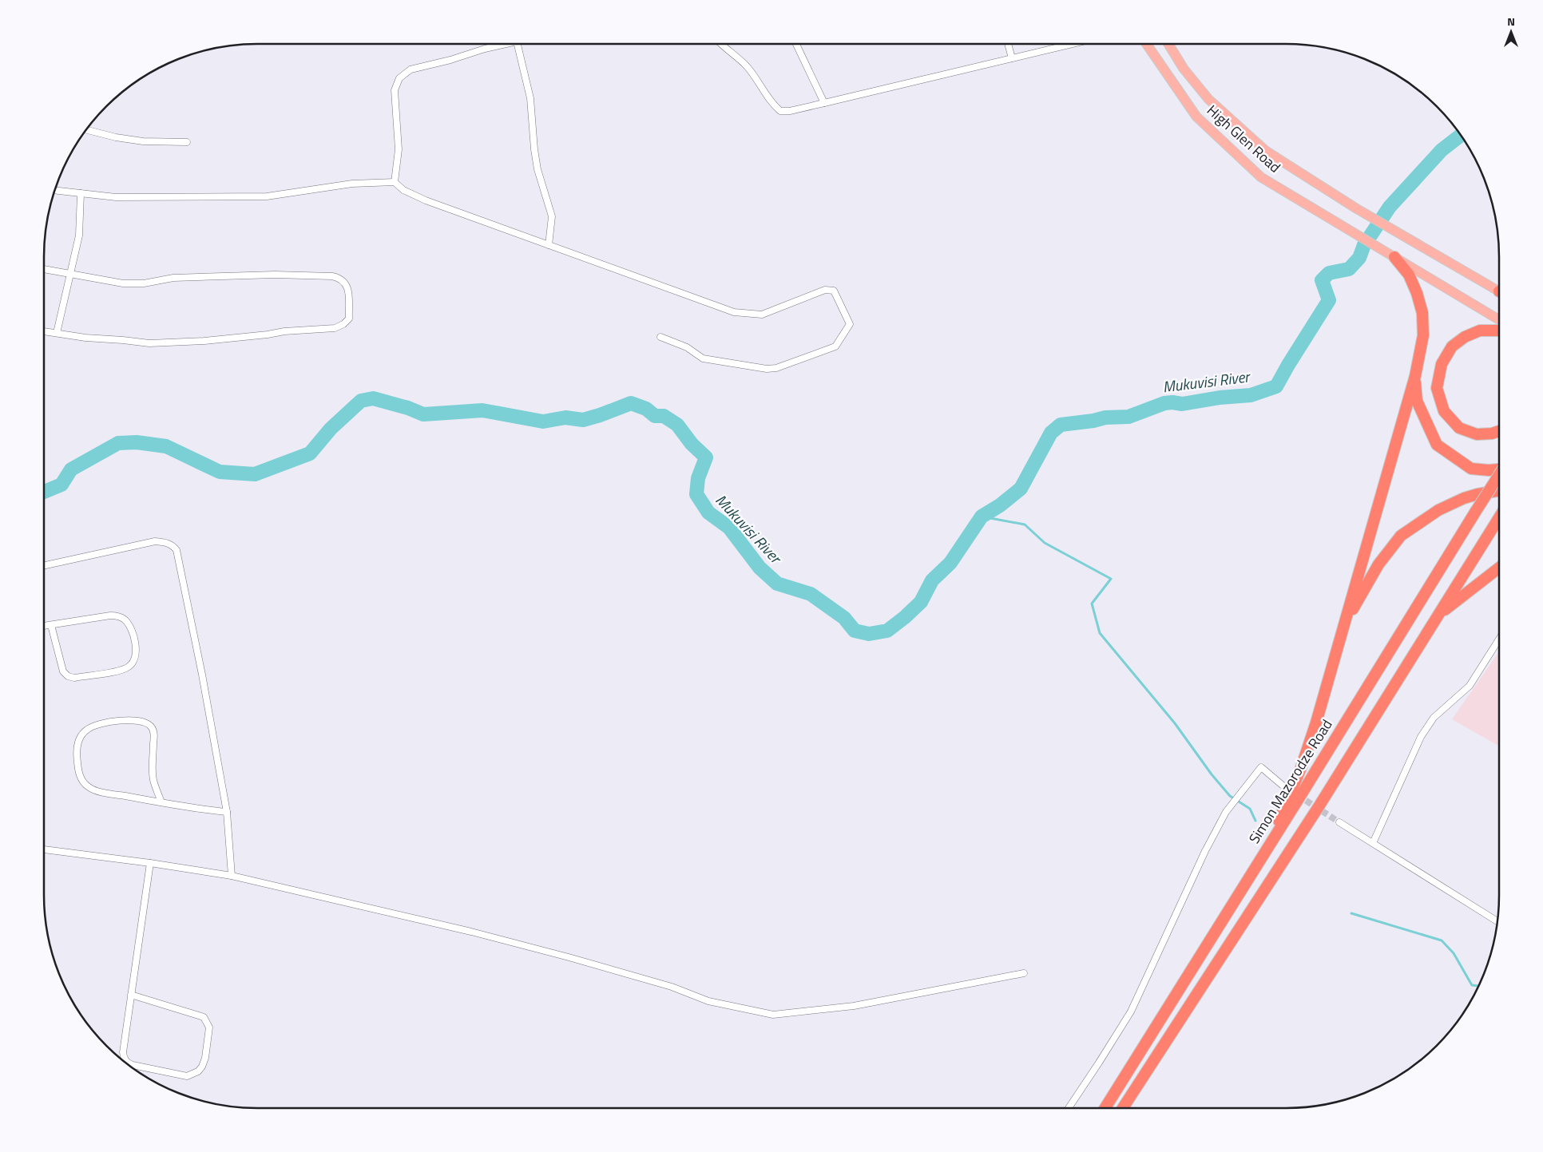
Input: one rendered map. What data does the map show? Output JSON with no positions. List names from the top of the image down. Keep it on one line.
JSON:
{"streets":{"highway":["Simon Mazorodze Road"],"main road":["High Glen Road"]},"water":["Mukuvisi River"],"north":"top"}
